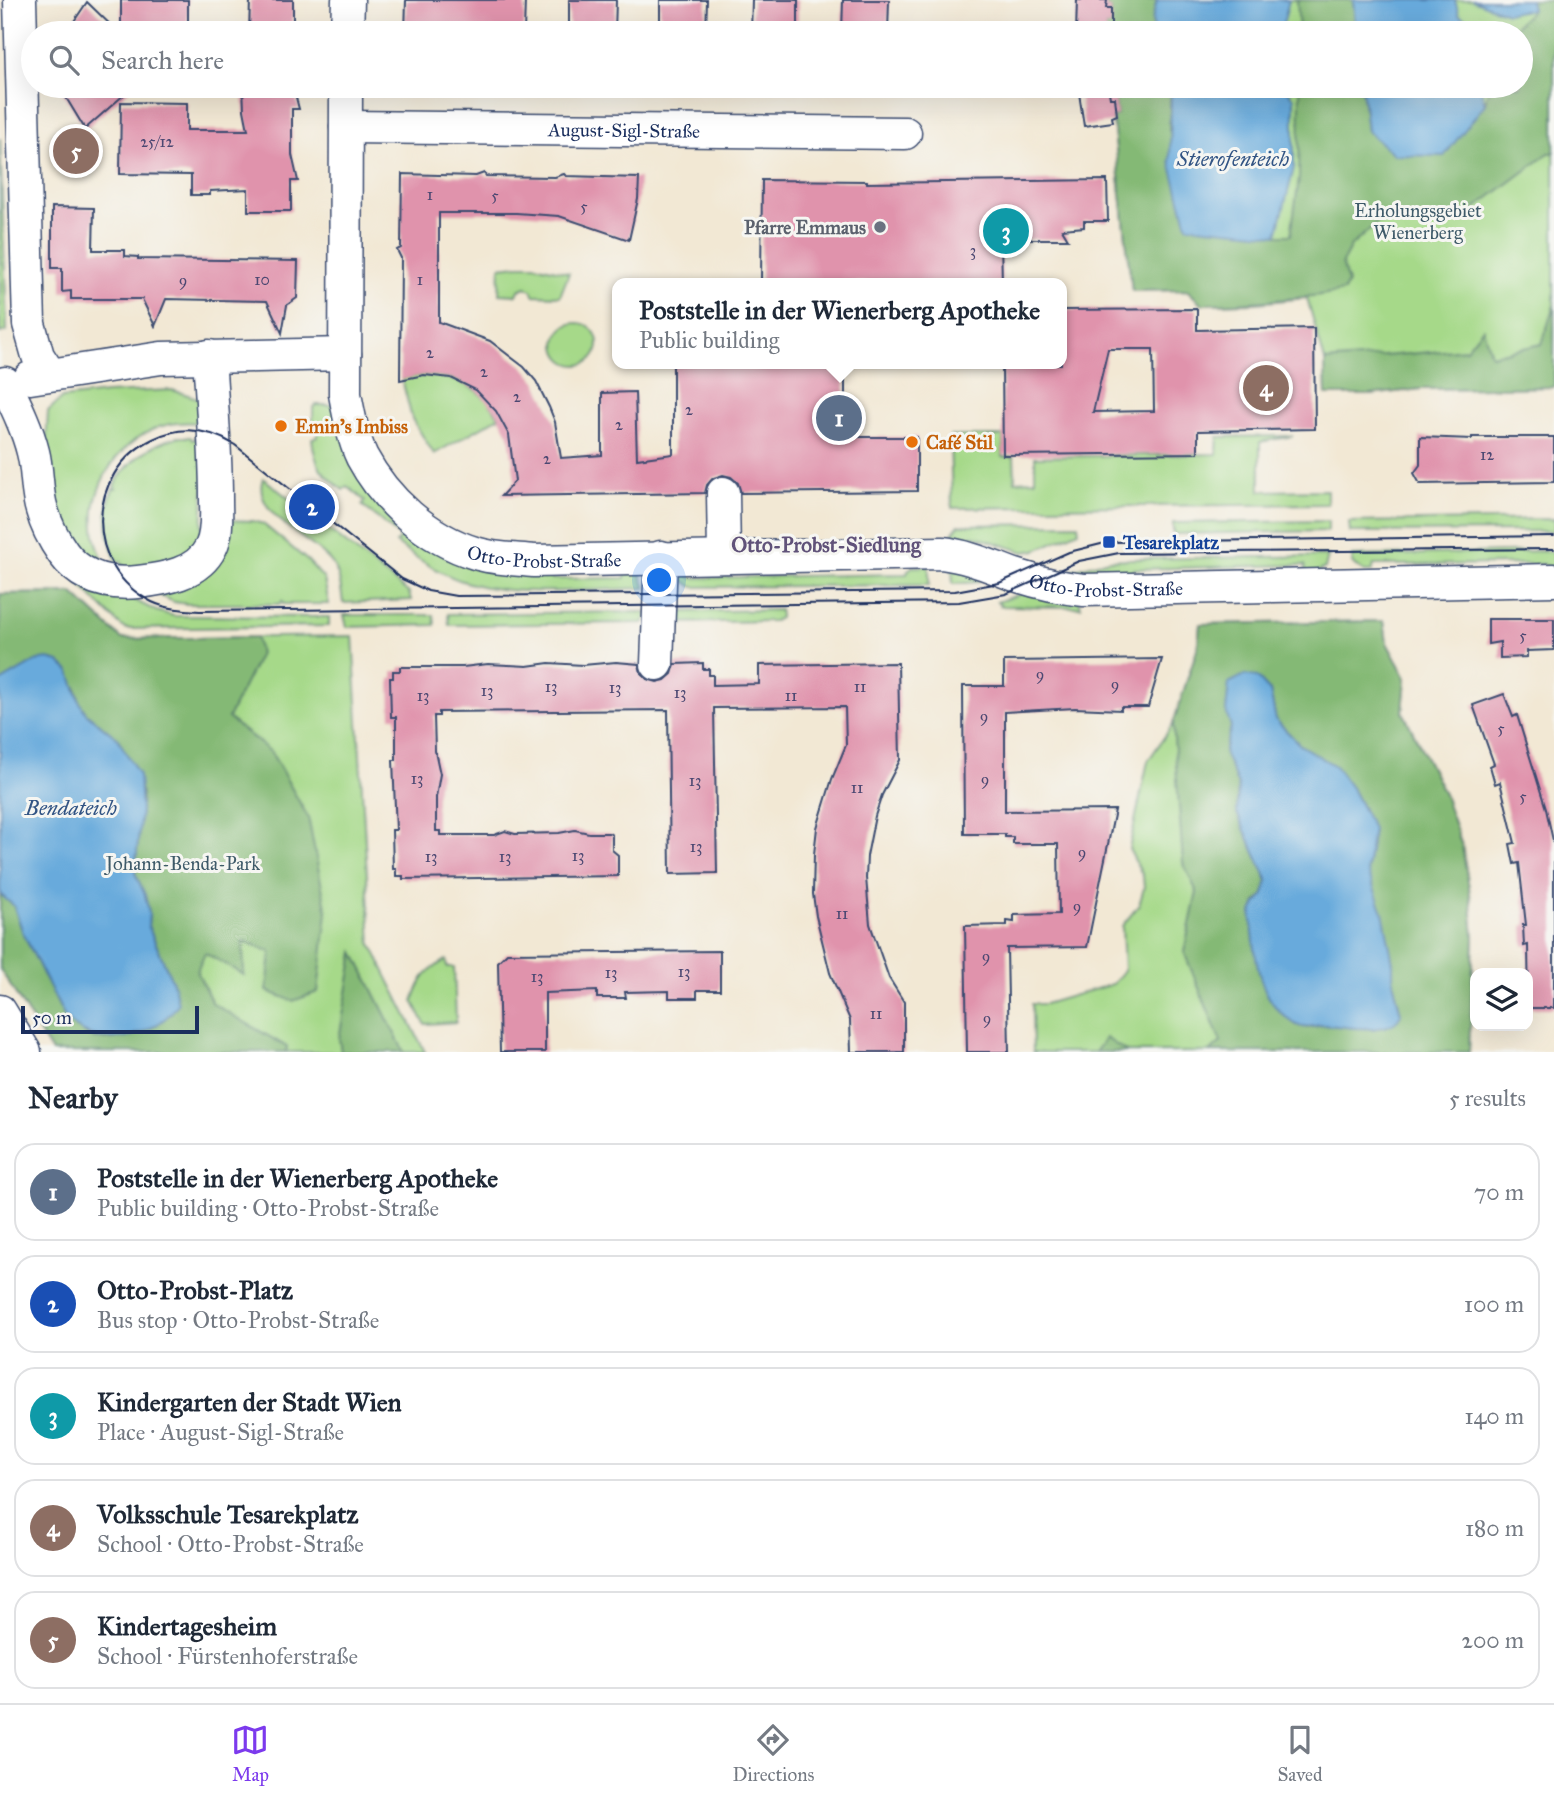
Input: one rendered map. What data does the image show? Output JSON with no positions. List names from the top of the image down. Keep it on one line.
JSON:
{"streets":{"street":["August-Sigl-Straße","Otto-Probst-Straße"]},"crossings":[["August-Sigl-Straße","Otto-Probst-Straße"]],"districts":["Otto-Probst-Siedlung"],"water":["Stierofenteich","Bendateich"],"parks":["Erholungsgebiet Wienerberg","Johann-Benda-Park"],"places":{"other":["Pfarre Emmaus","Emin's Imbiss","Café Stil"],"transit":["Tesarekplatz"]},"house_numbers":["25/12","1","5","5","3","10","1","9","2","2","2","2","2","12","2","5","9","9","13","11","13","13","13","13","11","9","5","13","9","13","11","5","13","9","13","13","13","9","11","9","13","13","13","11","9"],"scale_bar":"50 m","page":{"search":"Search here","pins":["5","3","4","1","2"],"popup":["Poststelle in der Wienerberg Apotheke","Public building"],"scale":"50 m","heading":["Nearby","5 results"],"list":[{"mark":"1","name":"Poststelle in der Wienerberg Apotheke","note":"Public building · Otto-Probst-Straße","value":"70 m"},{"mark":"2","name":"Otto-Probst-Platz","note":"Bus stop · Otto-Probst-Straße","value":"100 m"},{"mark":"3","name":"Kindergarten der Stadt Wien","note":"Place · August-Sigl-Straße","value":"140 m"},{"mark":"4","name":"Volksschule Tesarekplatz","note":"School · Otto-Probst-Straße","value":"180 m"},{"mark":"5","name":"Kindertagesheim","note":"School · Fürstenhoferstraße","value":"200 m"}],"nav":["Map","Directions","Saved"]}}
